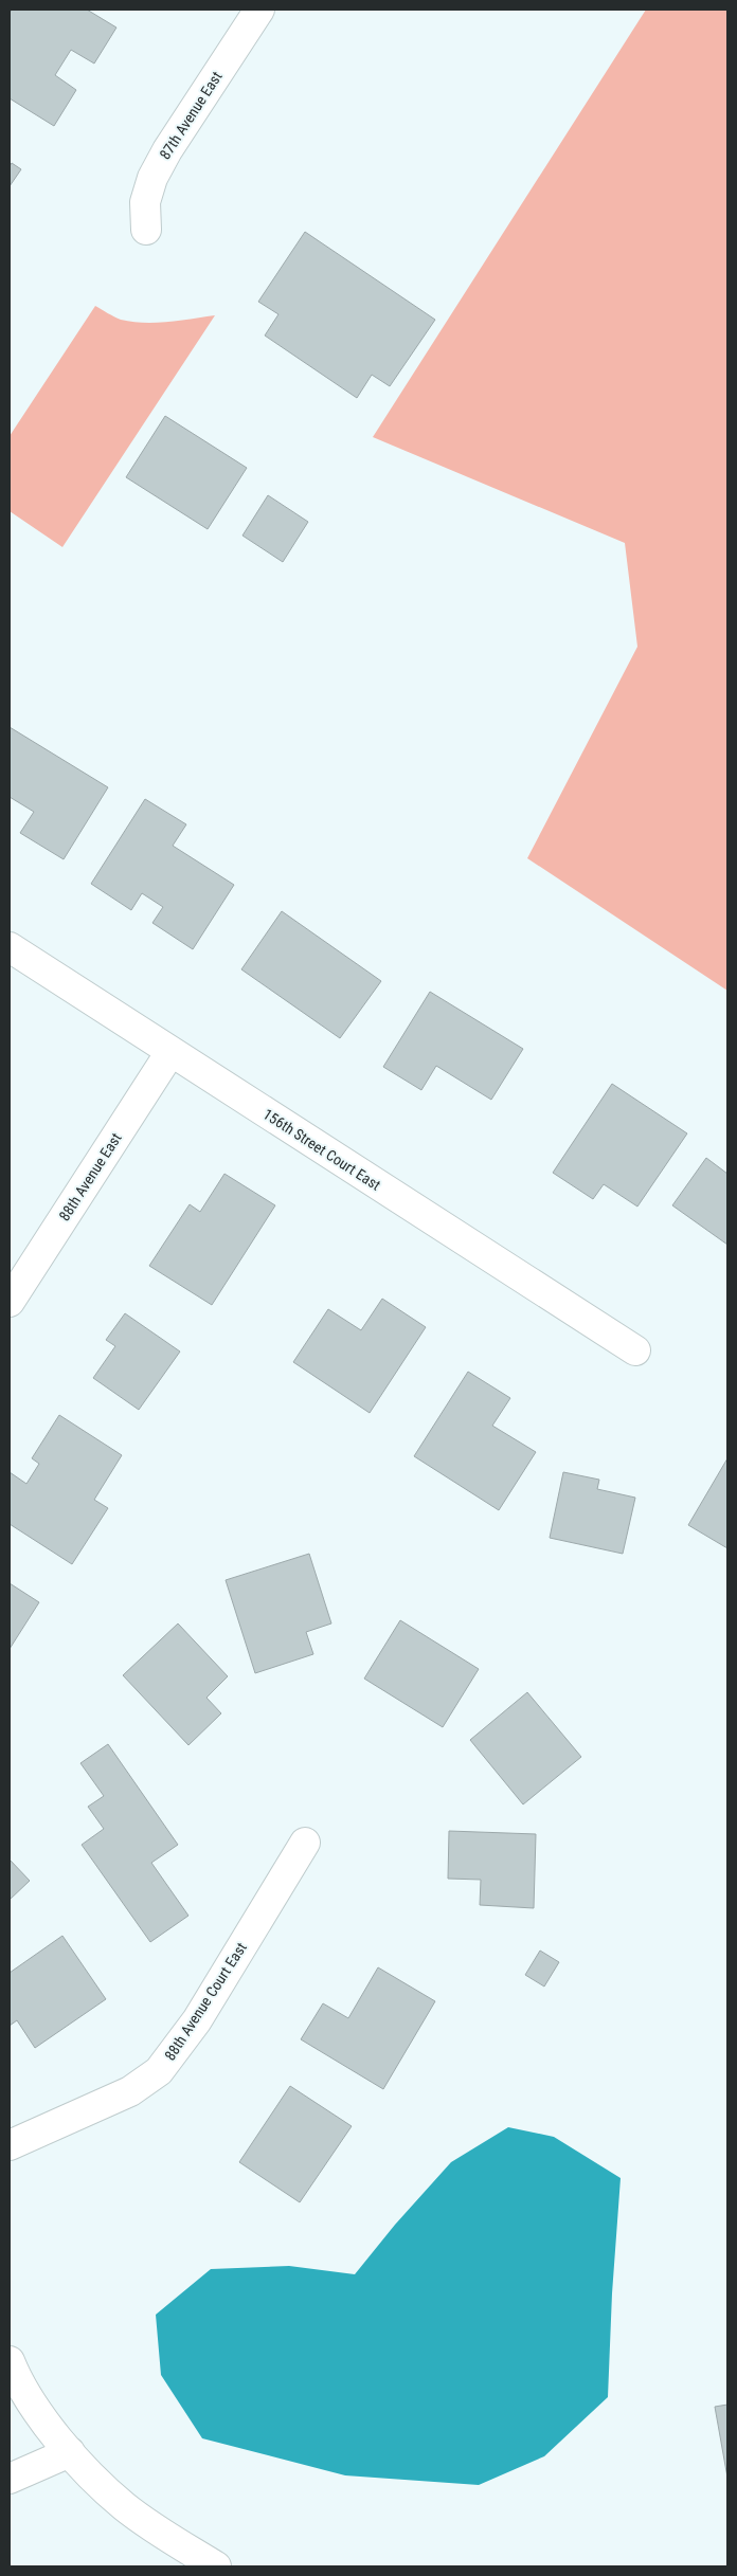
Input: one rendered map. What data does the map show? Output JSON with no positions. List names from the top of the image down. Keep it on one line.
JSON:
{"streets":{"street":["87th Avenue East","156th Street Court East","88th Avenue East","88th Avenue Court East"]},"crossings":[["156th Street Court East","88th Avenue East"]]}
